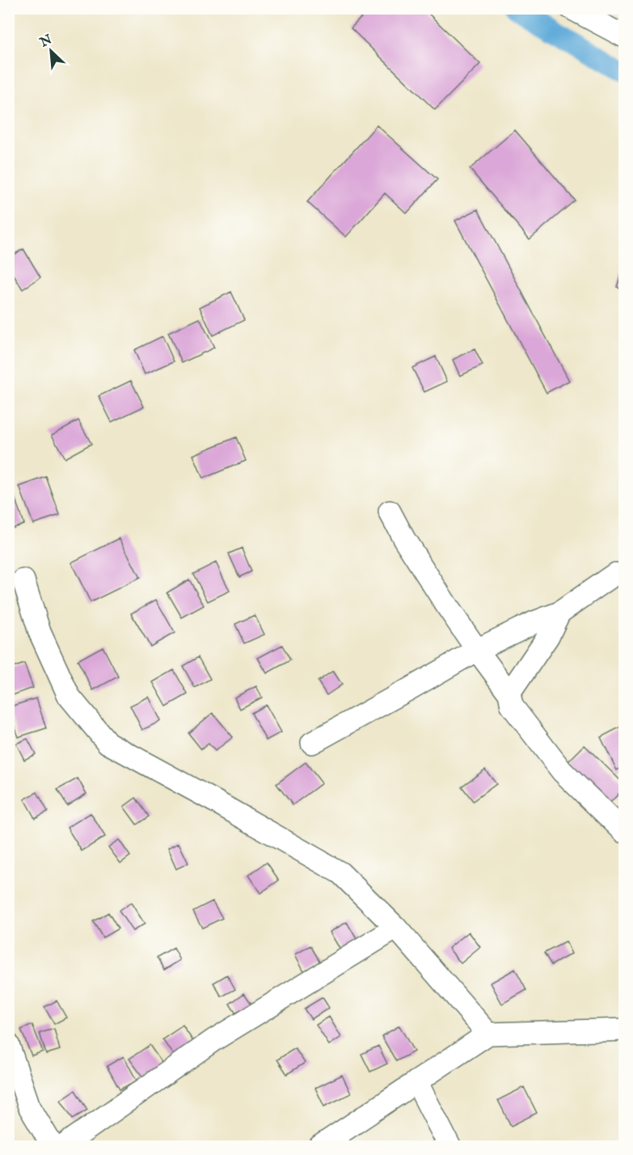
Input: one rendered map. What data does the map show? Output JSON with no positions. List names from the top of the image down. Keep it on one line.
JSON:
{"north":"top left"}
